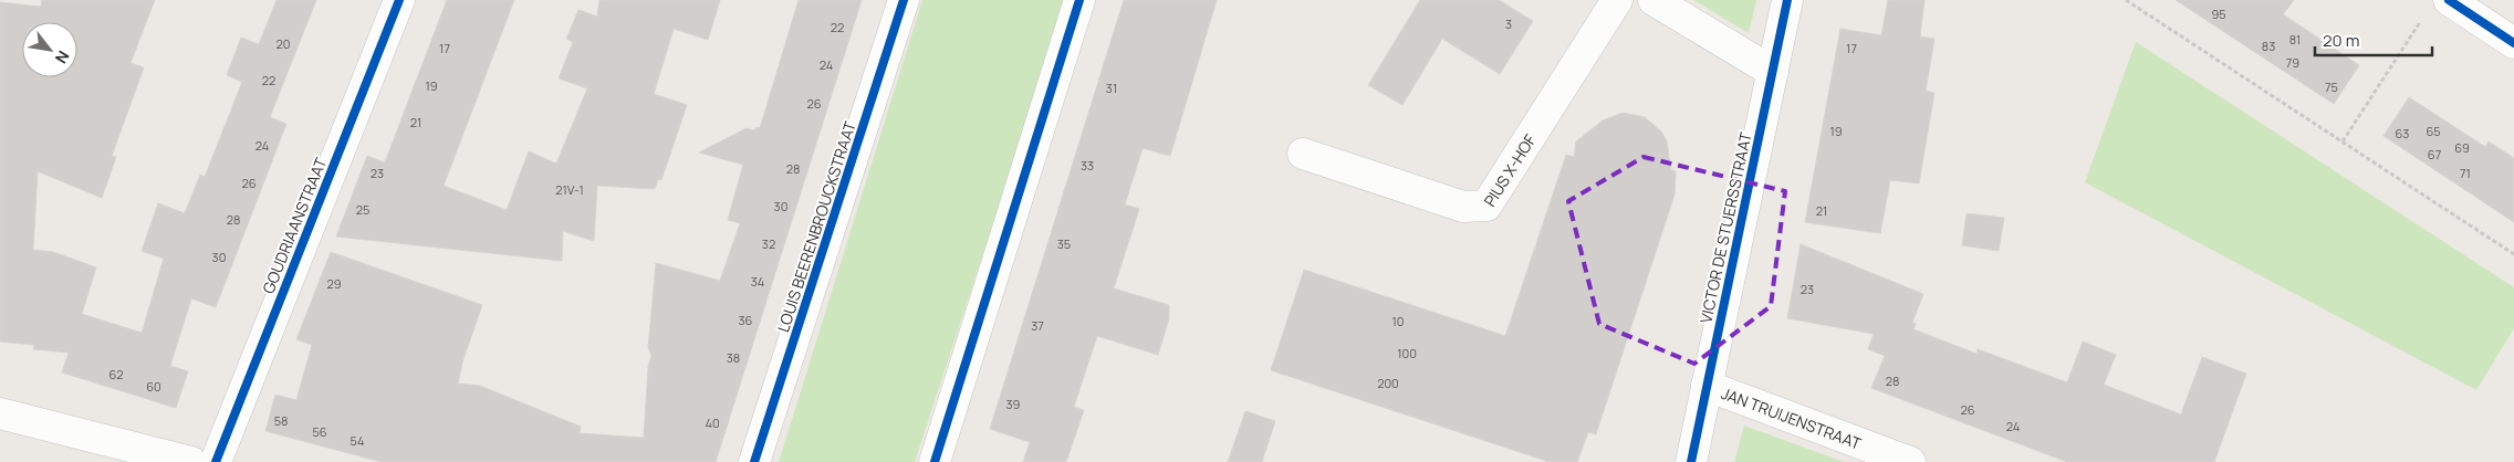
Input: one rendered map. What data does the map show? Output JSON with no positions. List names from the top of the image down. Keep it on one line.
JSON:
{"streets":{"street":["PIUS X-HOF","GOUDRIAANSTRAAT","LOUIS BEERENBROUCKSTRAAT","VICTOR DE STUERSSTRAAT","JAN TRUIJENSTRAAT"]},"crossings":[["VICTOR DE STUERSSTRAAT","JAN TRUIJENSTRAAT"]],"house_numbers":["95","3","22","81","20","83","17","17","79","24","22","19","75","31","26","21","19","65","63","24","69","67","33","28","23","71","26","21V-1","30","25","21","28","32","35","30","34","29","23","36","10","37","100","38","62","28","200","60","39","26","58","40","24","56","54"],"scale_bar":"20 m","north":"bottom right"}
